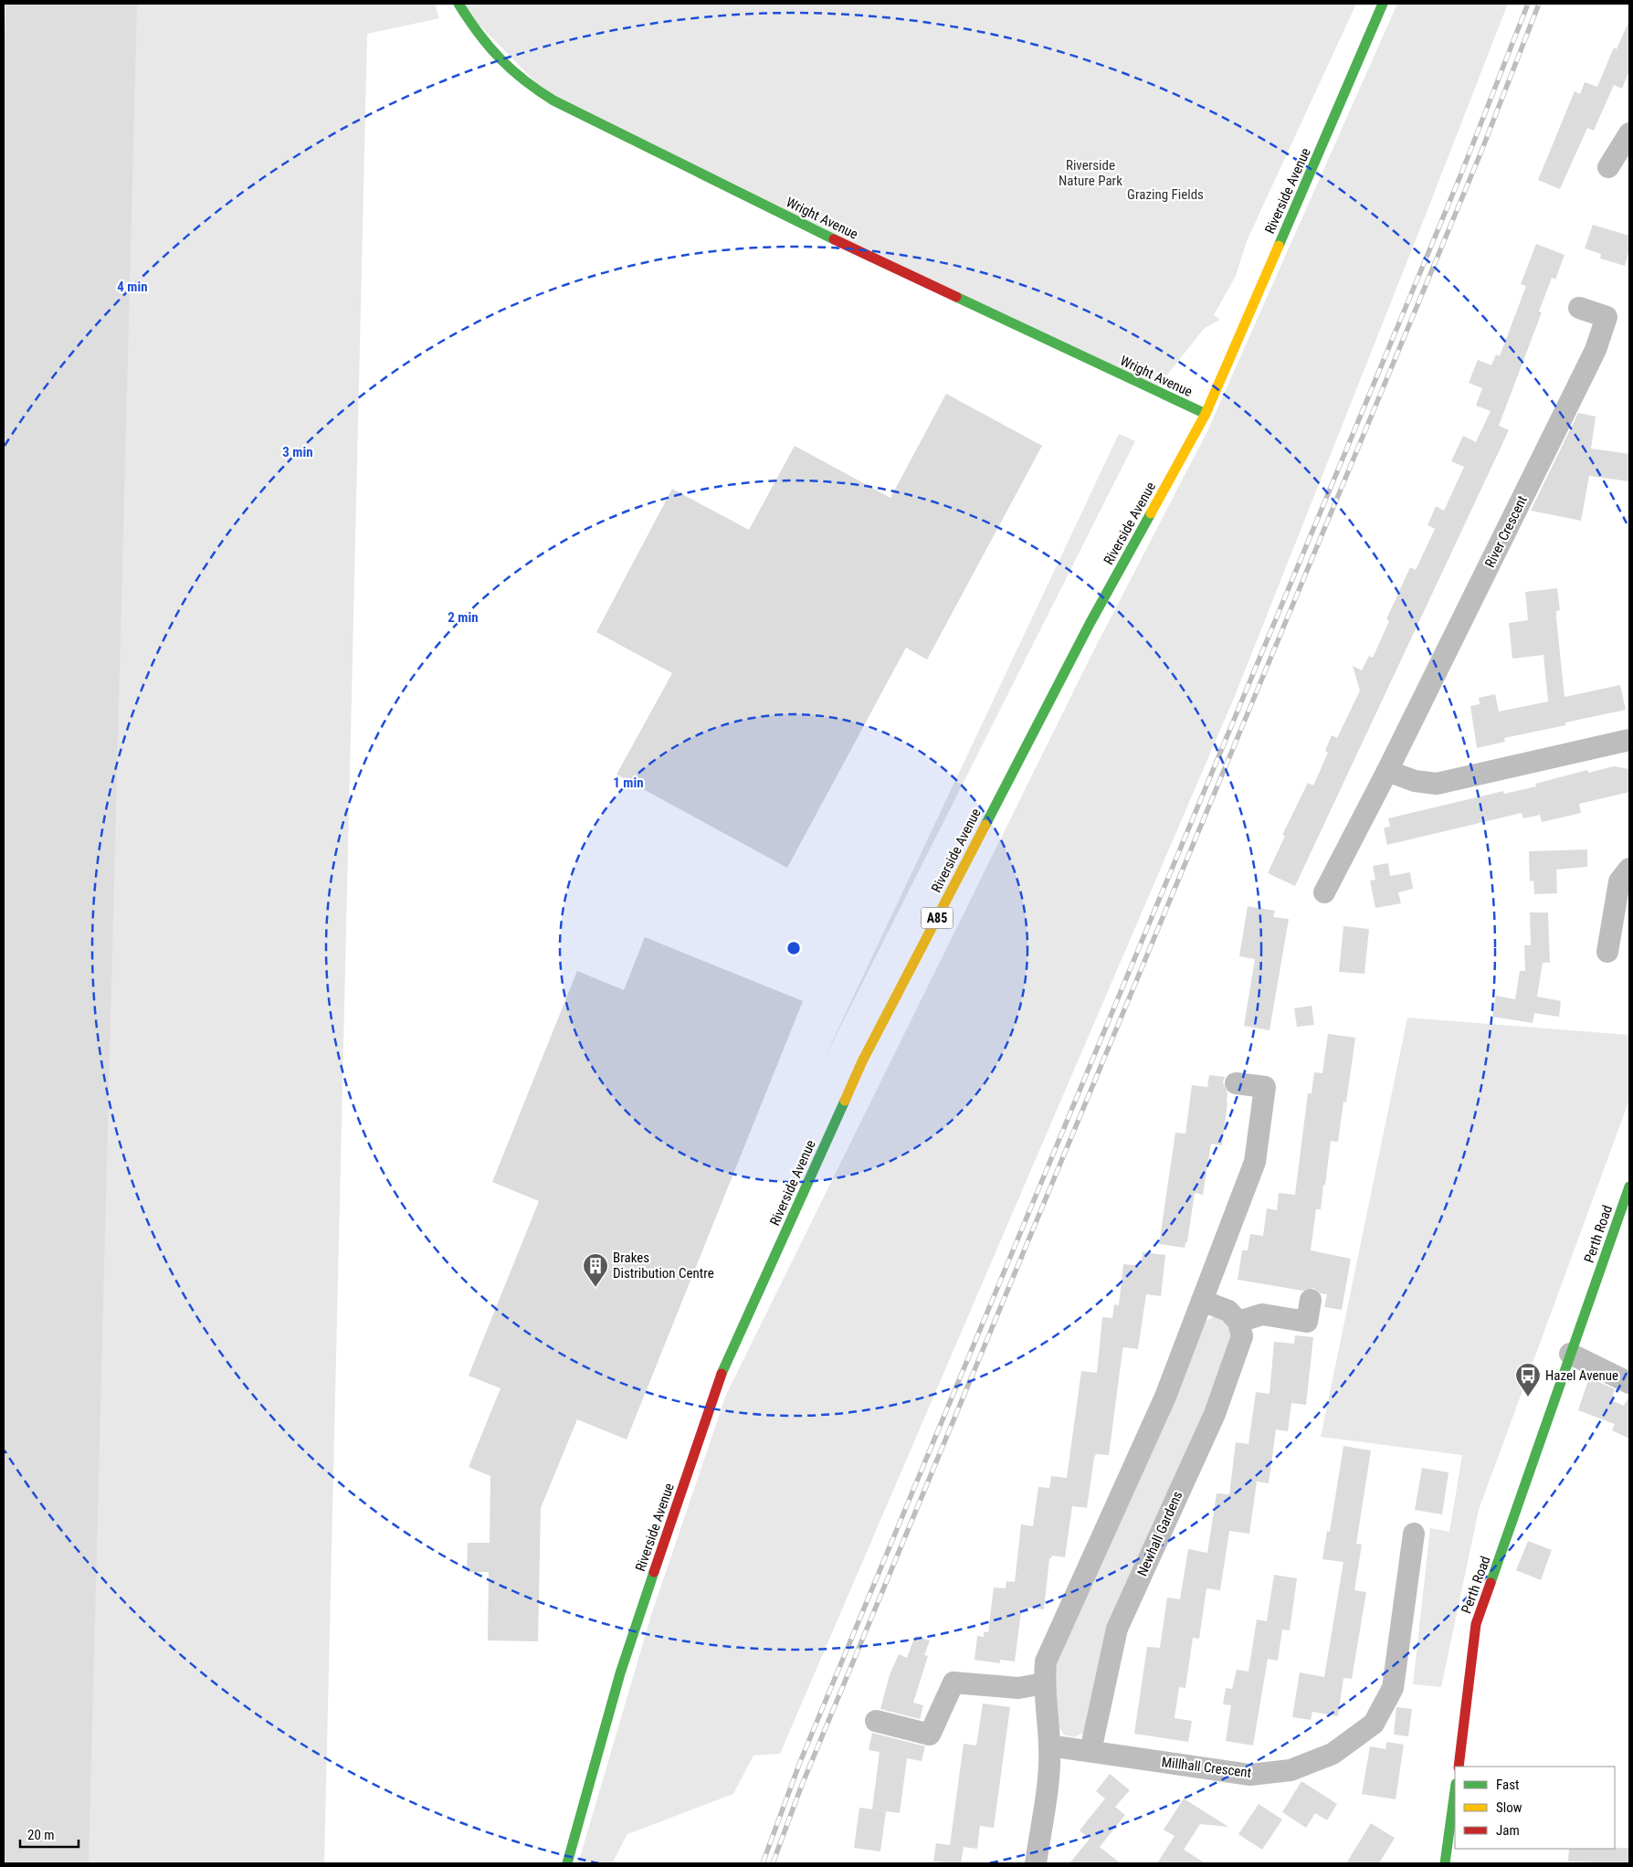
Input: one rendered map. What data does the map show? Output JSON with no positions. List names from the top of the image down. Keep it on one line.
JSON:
{"streets":{"main road":["Riverside Avenue","Wright Avenue","A85","Perth Road"],"street":["River Crescent","Newhall Gardens","Millhall Crescent"]},"crossings":[["Riverside Avenue","Wright Avenue"],["Newhall Gardens","Millhall Crescent"]],"parks":["Riverside Nature Park","Grazing Fields"],"places":{"building":["Brakes Distribution Centre"],"bus stop":["Hazel Avenue"]},"legend":["Fast","Slow","Jam"],"scale_bar":"20 m","rings":["4 min","3 min","2 min","1 min"]}
